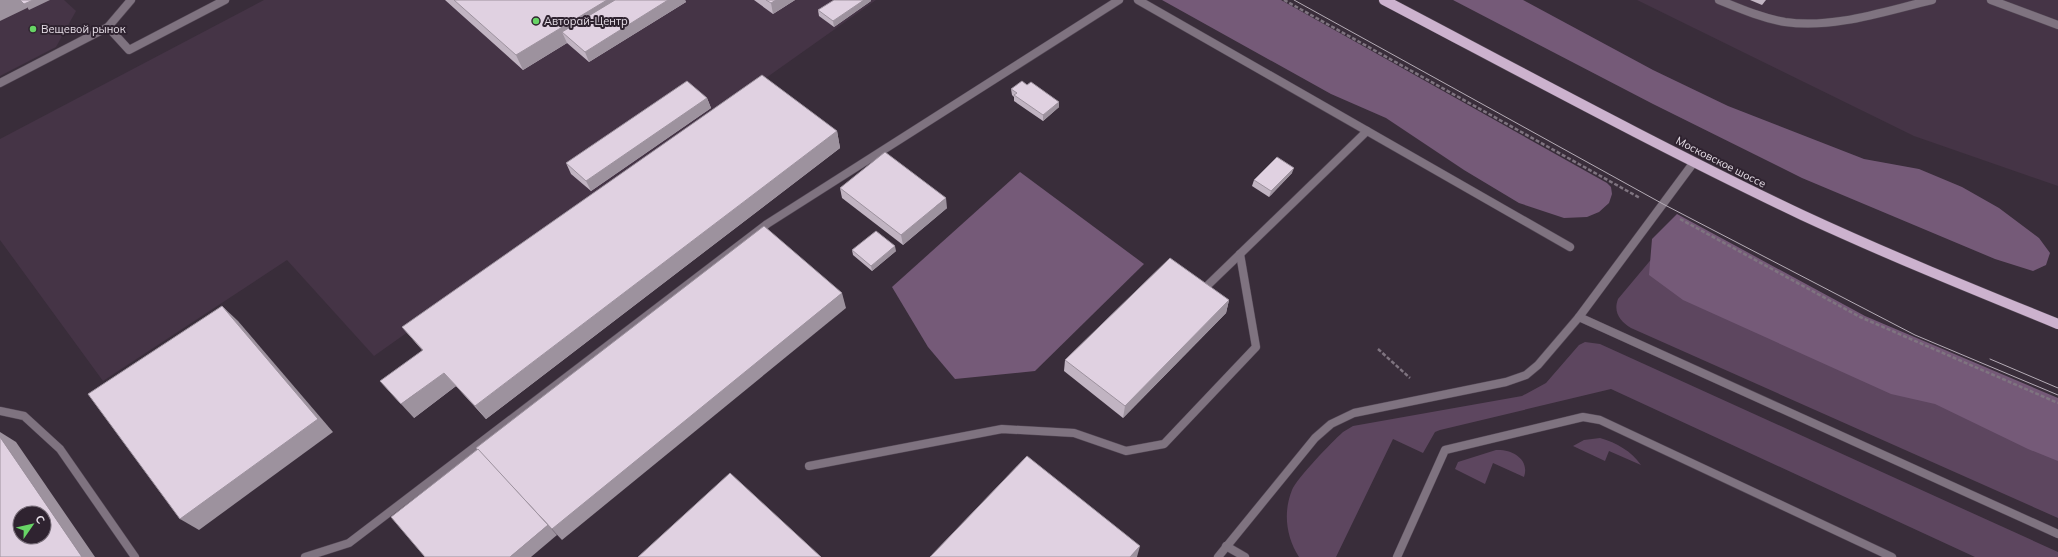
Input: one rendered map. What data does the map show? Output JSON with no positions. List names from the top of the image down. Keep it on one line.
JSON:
{"streets":{"main road":["Московское шоссе"]},"places":["Авторай-Центр","Вещевой рынок"],"north":"top right"}
